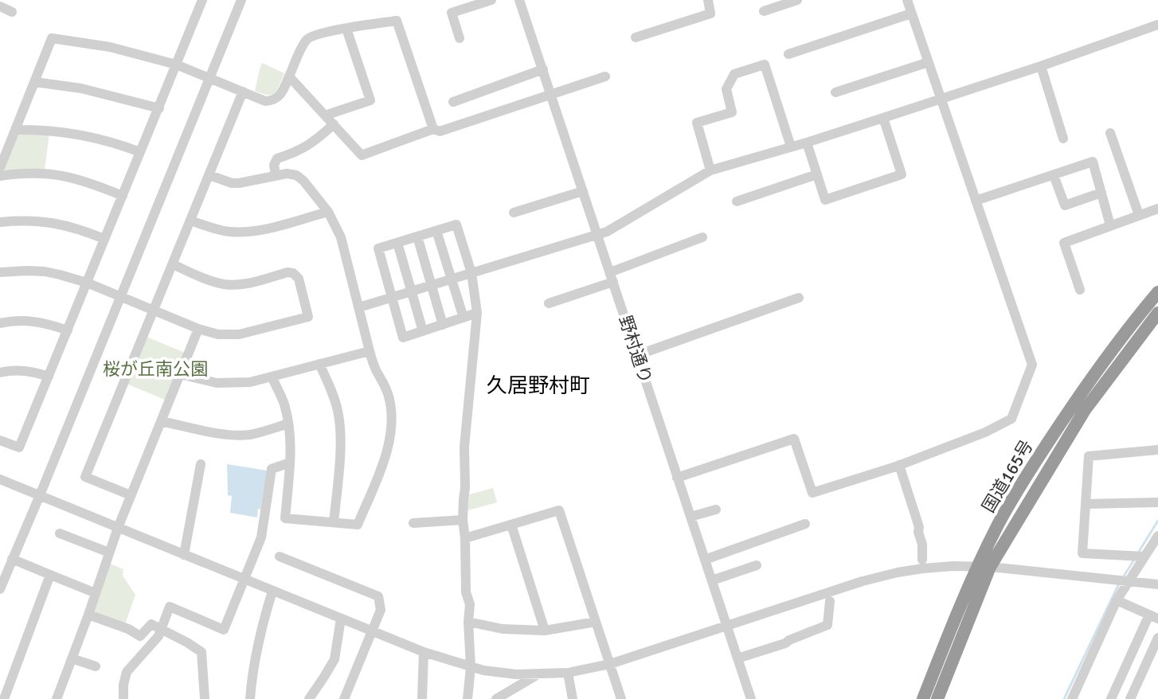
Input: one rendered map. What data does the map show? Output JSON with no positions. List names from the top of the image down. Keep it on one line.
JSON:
{"streets":{"highway":["国道165号"],"street":["野村通り"]},"districts":["久居野村町"],"parks":["桜が丘南公園"]}
